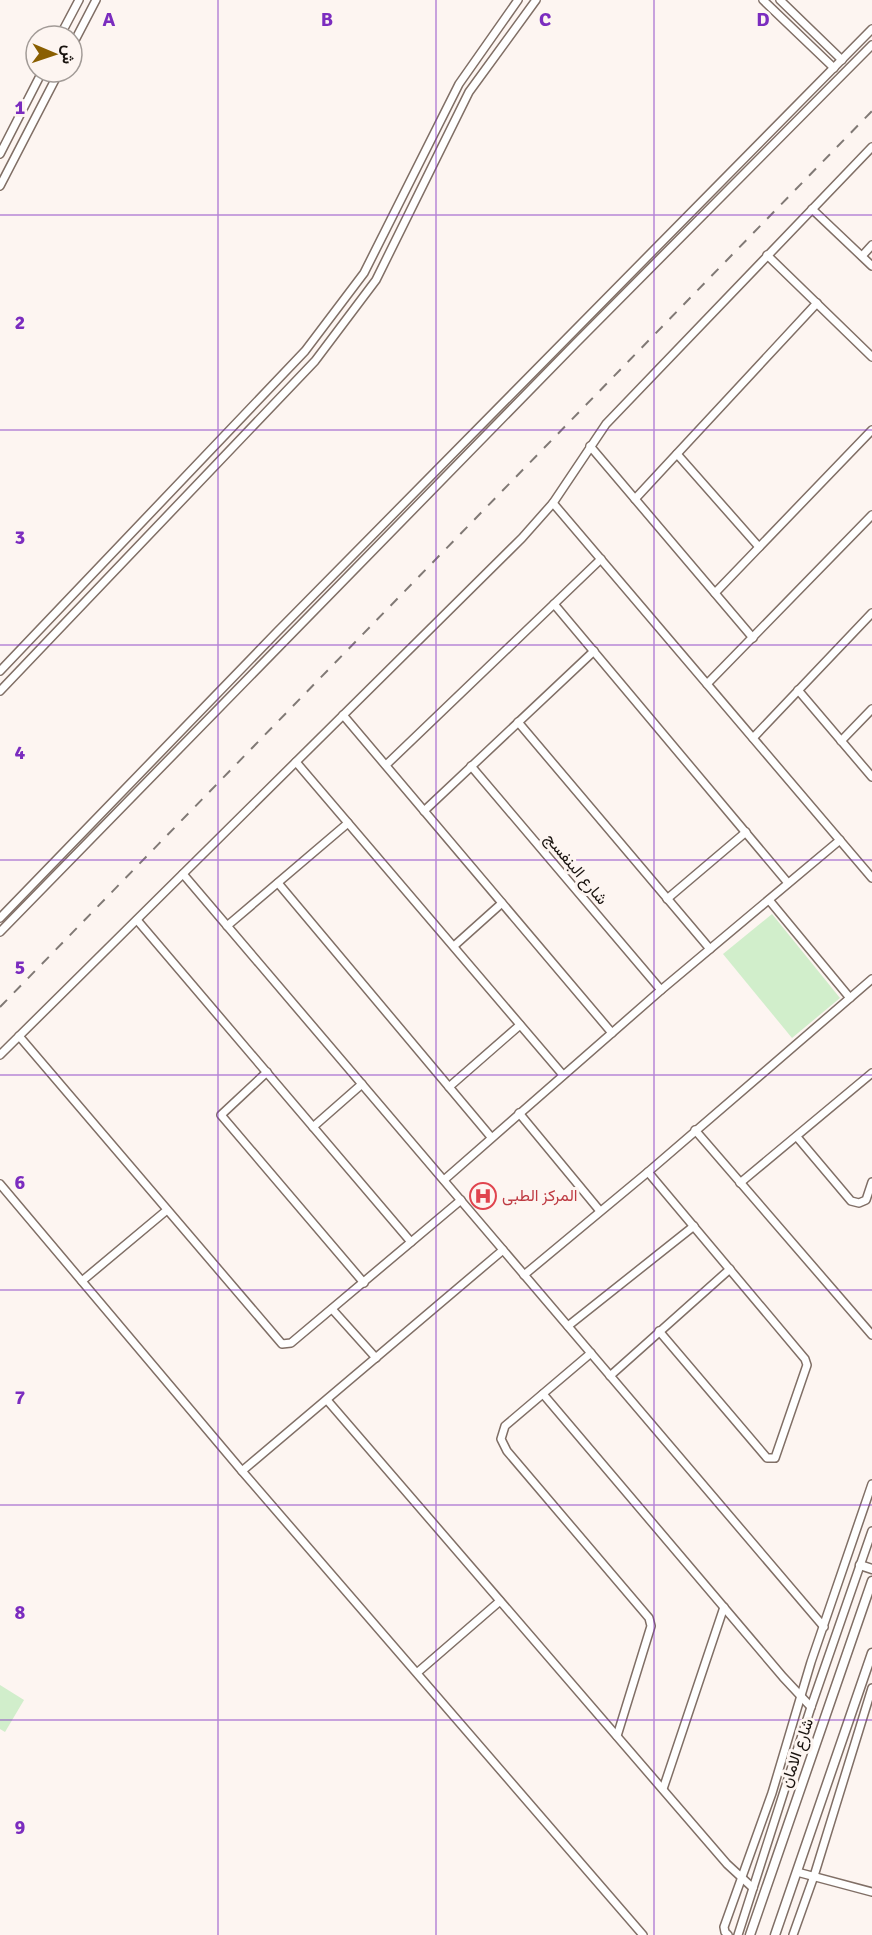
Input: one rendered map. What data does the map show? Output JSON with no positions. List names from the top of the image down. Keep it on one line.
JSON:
{"streets":{"street":["شارع البنفسج","شارع الامان"]},"places":{"hospital":["المركز الطبى"]},"north":"right","grid":{"columns":["A","B","C","D"],"rows":["1","2","3","4","5","6","7","8","9"]}}
